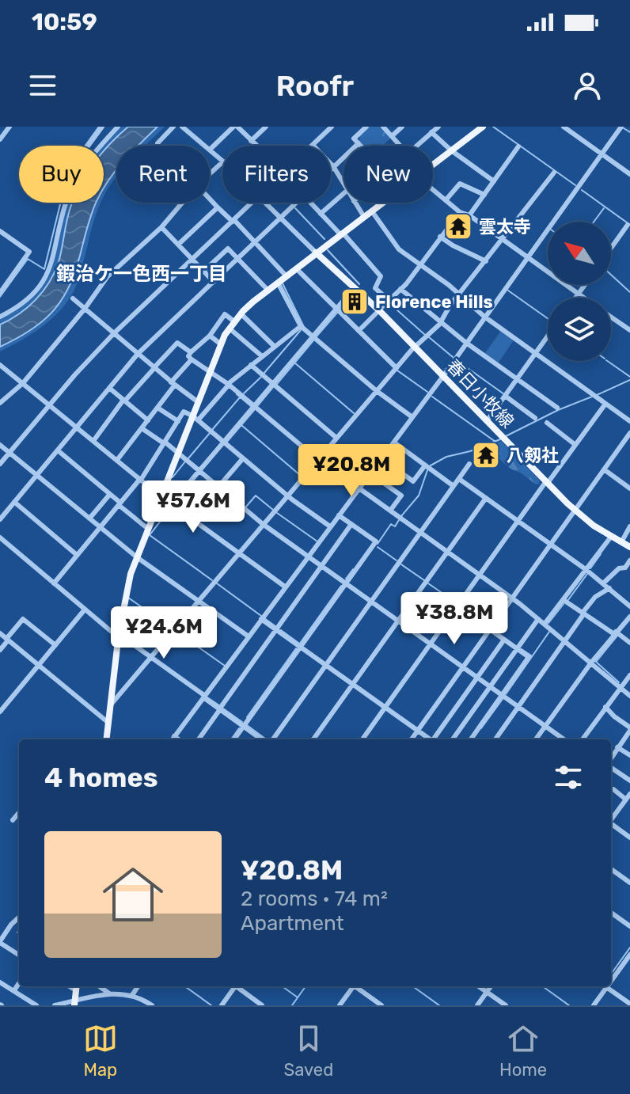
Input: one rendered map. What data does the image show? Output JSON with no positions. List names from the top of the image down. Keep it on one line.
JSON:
{"streets":{"main road":["春日小牧線"]},"districts":["鍜治ケ一色西一丁目"],"places":{"temple":["雲太寺","八剱社"],"building":["Florence Hills"]},"north":"top left","page":{"status":"10:59","header":"Roofr","chip":["Buy","Rent","Filters","New"],"price":["¥20.8M","¥57.6M","¥38.8M","¥24.6M"],"heading":"4 homes","list":[{"name":"¥20.8M","note":"2 rooms · 74 m² · Apartment"}],"tabs":["Map","Saved","Home"]}}
